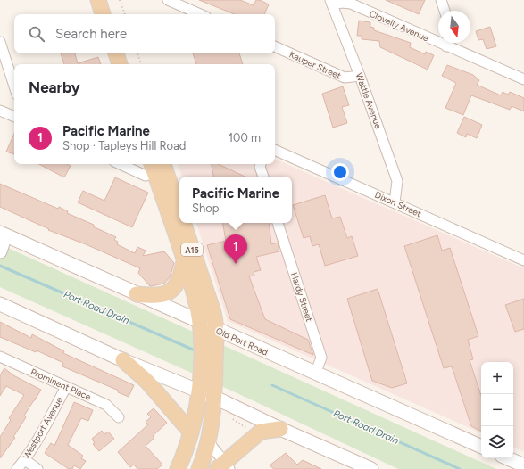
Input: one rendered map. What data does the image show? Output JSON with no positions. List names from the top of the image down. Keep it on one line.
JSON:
{"streets":{"main road":["A15","Old Port Road"],"street":["Clovelly Avenue","Kauper Street","Wattle Avenue","Dixon Street","Hardy Street","Prominent Place","Westport Avenue"]},"crossings":[["Clovelly Avenue","Wattle Avenue"],["Kauper Street","Wattle Avenue"],["Wattle Avenue","Dixon Street"],["A15","Old Port Road"],["Hardy Street","Old Port Road"],["Prominent Place","Westport Avenue"]],"water":["Port Road Drain"],"north":"bottom","page":{"search":"Search here","heading":"Nearby","list":[{"mark":"1","name":"Pacific Marine","note":"Shop · Tapleys Hill Road","value":"100 m"}],"popup":["Pacific Marine","Shop"],"pins":"1","map_buttons":["+","−"]}}
